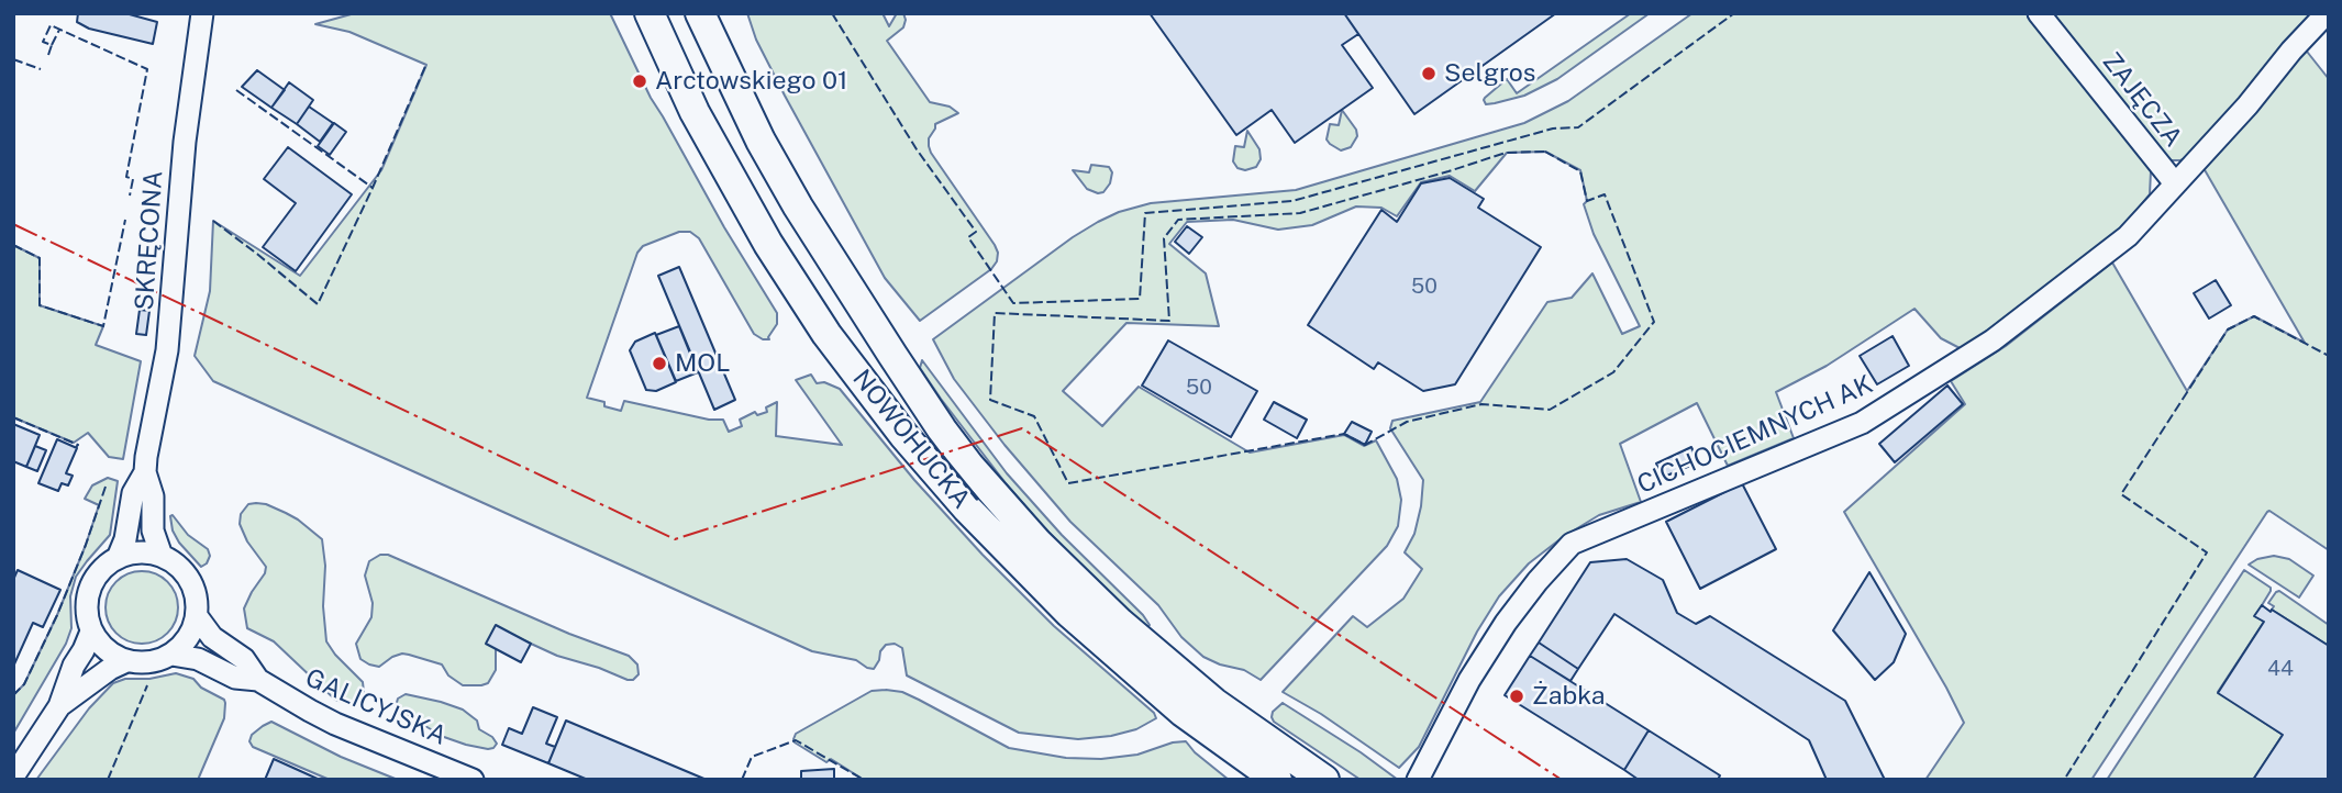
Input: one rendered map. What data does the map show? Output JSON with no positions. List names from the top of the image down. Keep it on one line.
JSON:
{"streets":{"main road":["NOWOHUCKA"],"street":["ZAJĘCZA","SKRĘCONA","CICHOCIEMNYCH AK","GALICYJSKA"]},"crossings":[["ZAJĘCZA","CICHOCIEMNYCH AK"],["SKRĘCONA","GALICYJSKA"]],"places":["Selgros","Arctowskiego 01","MOL","Żabka"],"house_numbers":["50","50","44"]}
